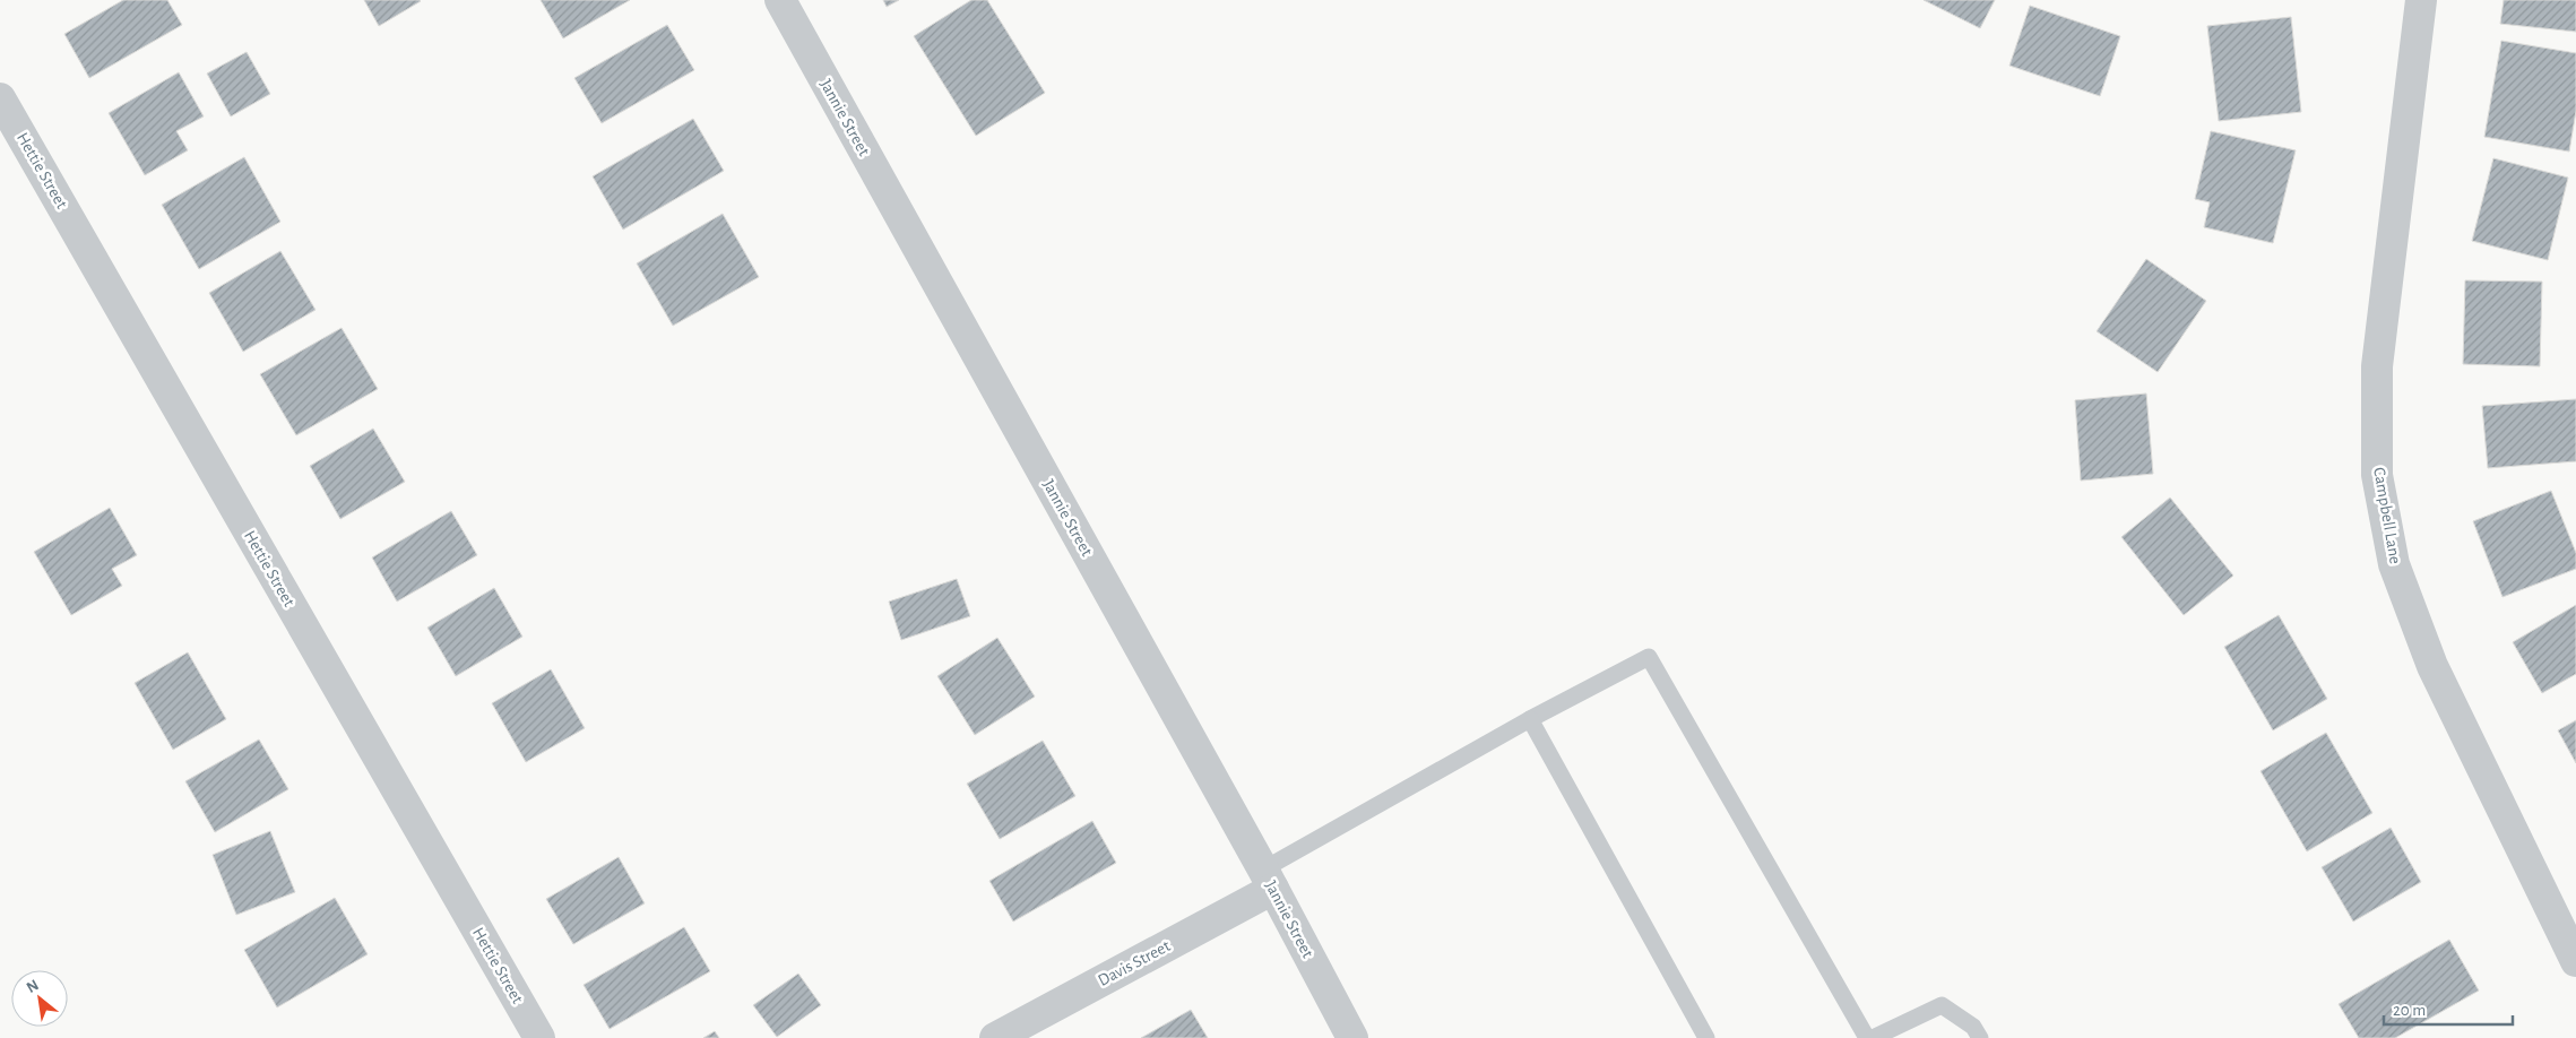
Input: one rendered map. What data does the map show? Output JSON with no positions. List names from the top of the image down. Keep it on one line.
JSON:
{"streets":{"street":["Jannie Street","Hettie Street","Campbell Lane","Davis Street"]},"crossings":[["Jannie Street","Davis Street"]],"scale_bar":"20 m","north":"top left"}
